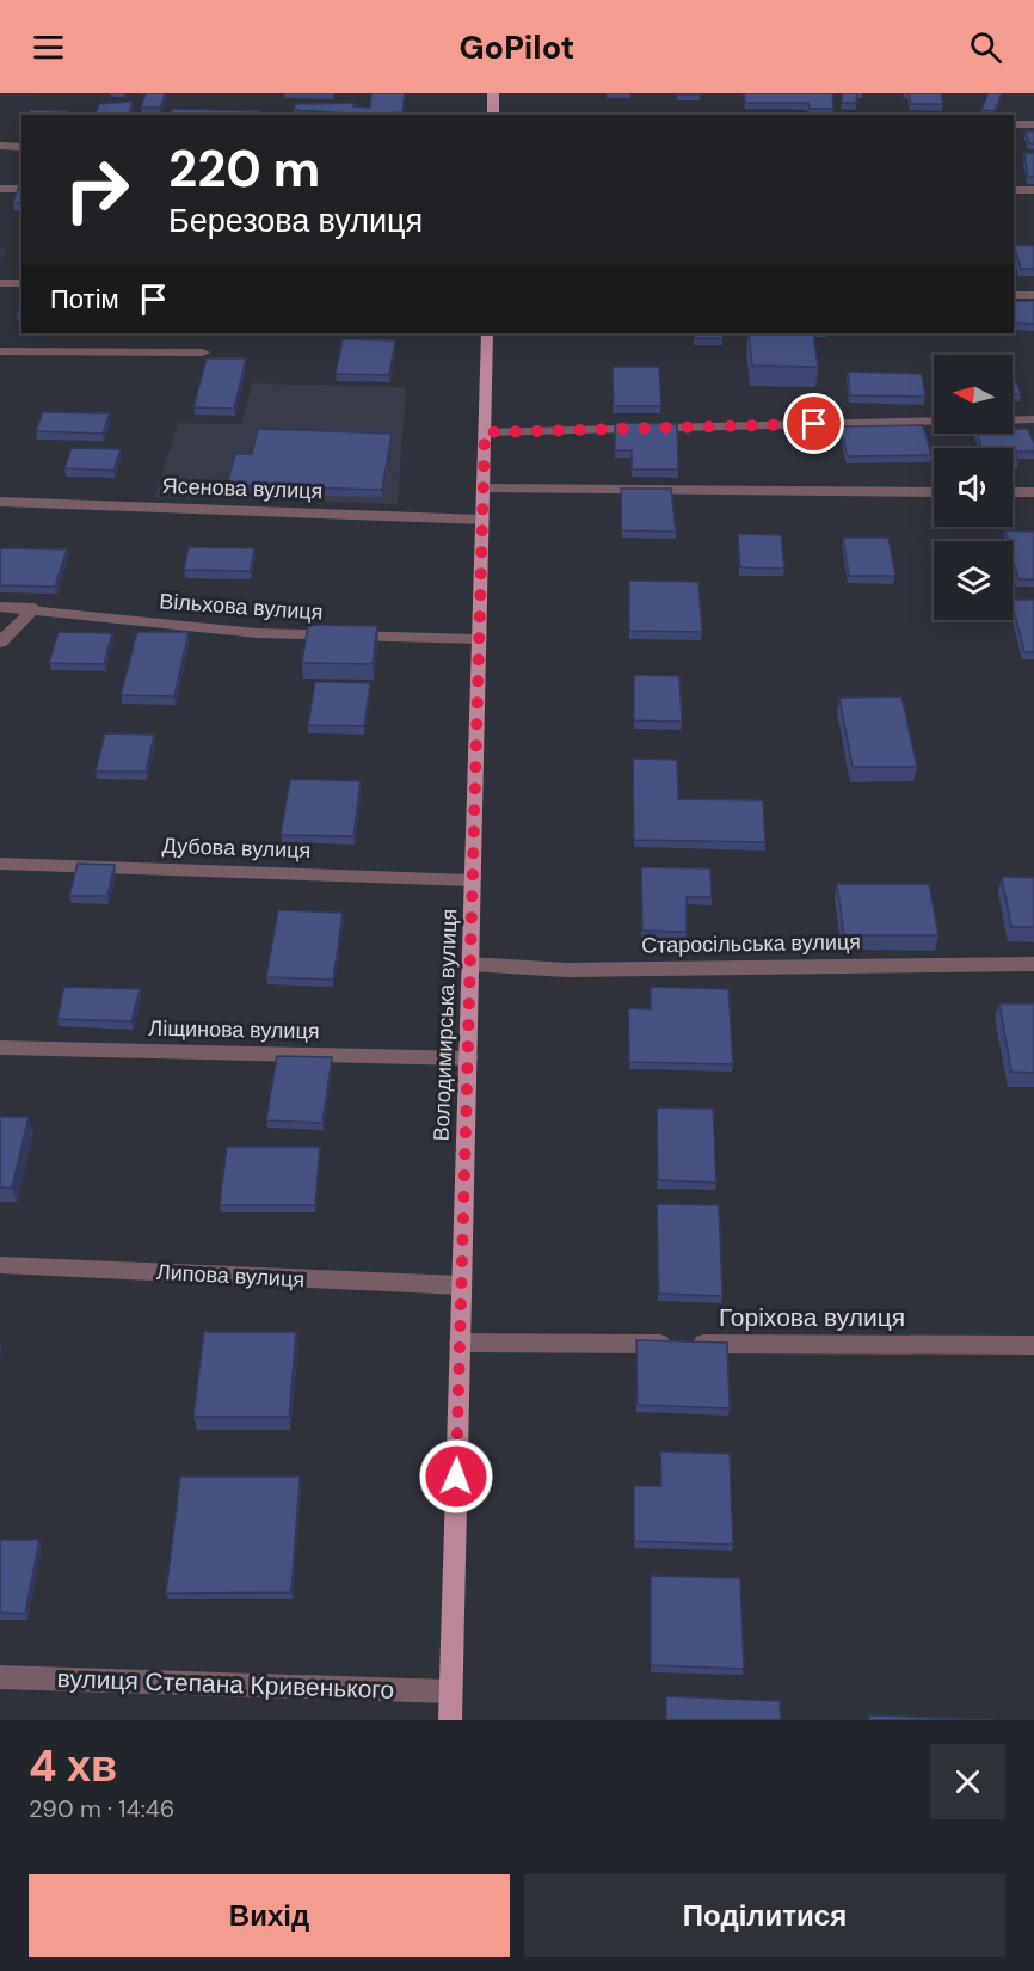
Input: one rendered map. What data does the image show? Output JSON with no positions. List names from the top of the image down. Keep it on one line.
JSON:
{"streets":{"main road":["Володимирська вулиця"],"street":["Ясенова вулиця","Вільхова вулиця","Дубова вулиця","Старосільська вулиця","Ліщинова вулиця","Липова вулиця","Горіхова вулиця","вулиця Степана Кривенького"]},"crossings":[["Ясенова вулиця","Володимирська вулиця"],["Вільхова вулиця","Володимирська вулиця"],["Дубова вулиця","Володимирська вулиця"],["Старосільська вулиця","Володимирська вулиця"],["Володимирська вулиця","Ліщинова вулиця"],["Володимирська вулиця","Липова вулиця"],["Володимирська вулиця","Горіхова вулиця"],["Володимирська вулиця","вулиця Степана Кривенького"]],"north":"left","page":{"header":"GoPilot","turn":["220 m","Березова вулиця"],"then":"Потім","heading":["4 хв","290 m · 14:46"],"buttons":["Вихід","Поділитися"]}}
